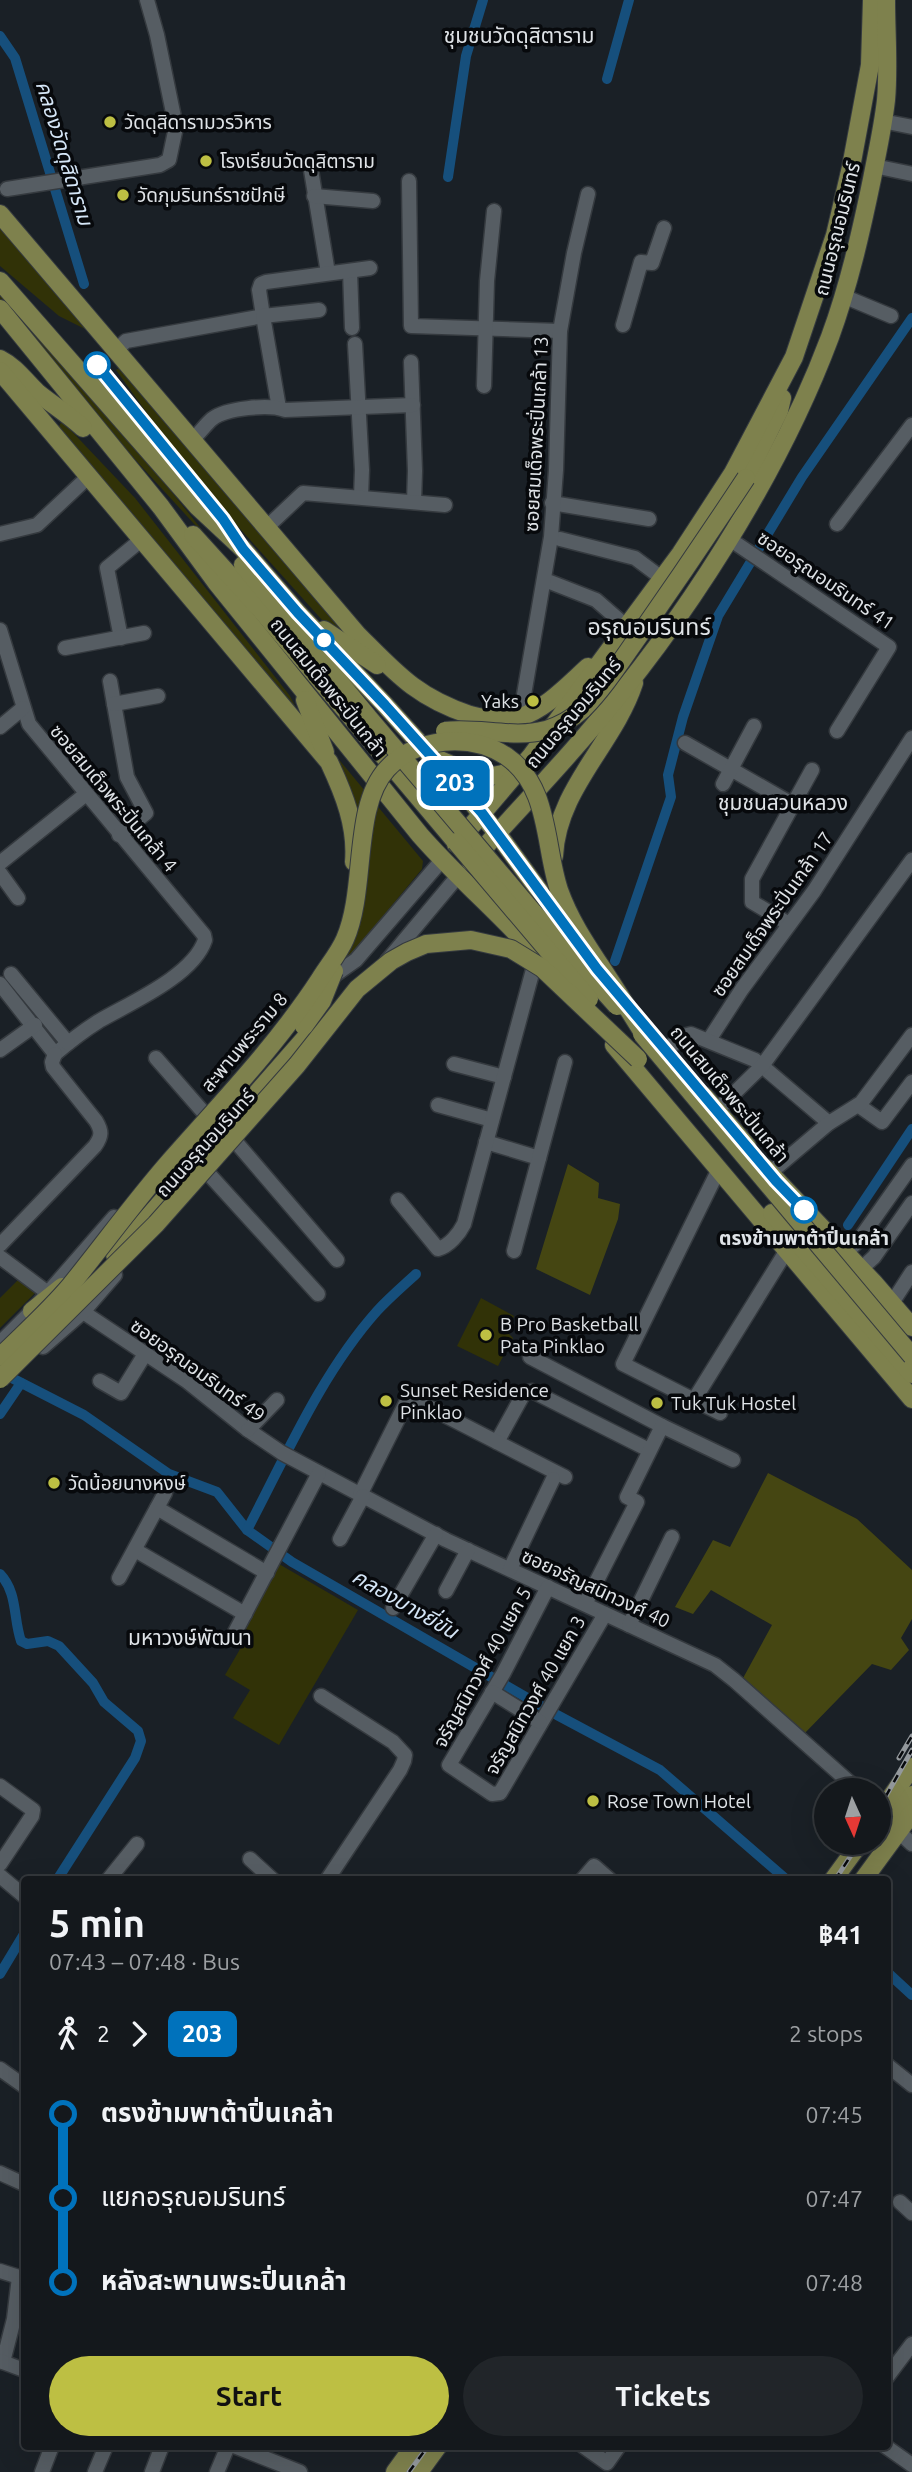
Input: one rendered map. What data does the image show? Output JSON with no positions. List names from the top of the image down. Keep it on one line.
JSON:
{"streets":{"main road":["ถนนอรุณอมรินทร์","ถนนสมเด็จพระปิ่นเกล้า","สะพานพระราม 8"],"street":["ซอยสมเด็จพระปิ่นเกล้า 13","ซอยอรุณอมรินทร์ 41","ซอยสมเด็จพระปิ่นเกล้า 4","ซอยสมเด็จพระปิ่นเกล้า 17","ซอยอรุณอมรินทร์ 49","ซอยจรัญสนิทวงศ์ 40","จรัญสนิทวงศ์ 40 แยก 5","จรัญสนิทวงศ์ 40 แยก 3"]},"crossings":[["ถนนอรุณอมรินทร์","ซอยอรุณอมรินทร์ 41"],["ถนนอรุณอมรินทร์","ถนนสมเด็จพระปิ่นเกล้า"],["ถนนอรุณอมรินทร์","ซอยอรุณอมรินทร์ 49"],["ซอยอรุณอมรินทร์ 49","ซอยจรัญสนิทวงศ์ 40"],["ซอยจรัญสนิทวงศ์ 40","จรัญสนิทวงศ์ 40 แยก 5"],["ซอยจรัญสนิทวงศ์ 40","จรัญสนิทวงศ์ 40 แยก 3"],["จรัญสนิทวงศ์ 40 แยก 5","จรัญสนิทวงศ์ 40 แยก 3"]],"districts":["ชุมชนวัดดุสิตาราม","อรุณอมรินทร์","ชุมชนสวนหลวง","มหาวงษ์พัฒนา"],"water":["คลองวัดดุสิดาราม","คลองบางยี่ขัน"],"places":["วัดดุสิดารามวรวิหาร","โรงเรียนวัดดุสิตาราม","วัดภุมรินทร์ราชปักษี","Yaks","ตรงข้ามพาต้าปิ่นเกล้า","B Pro Basketball Pata Pinklao","Sunset Residence Pinklao","Tuk Tuk Hostel","วัดน้อยนางหงษ์","Rose Town Hotel"],"lines":["bus line 203"],"north":"bottom","page":{"on_map":"203","heading":["5 min","07:43 – 07:48 · Bus","฿41"],"legs":["2","203","2 stops"],"list":[{"name":"ตรงข้ามพาต้าปิ่นเกล้า","value":"07:45"},{"name":"แยกอรุณอมรินทร์","value":"07:47"},{"name":"หลังสะพานพระปิ่นเกล้า","value":"07:48"}],"buttons":["Start","Tickets"]}}
